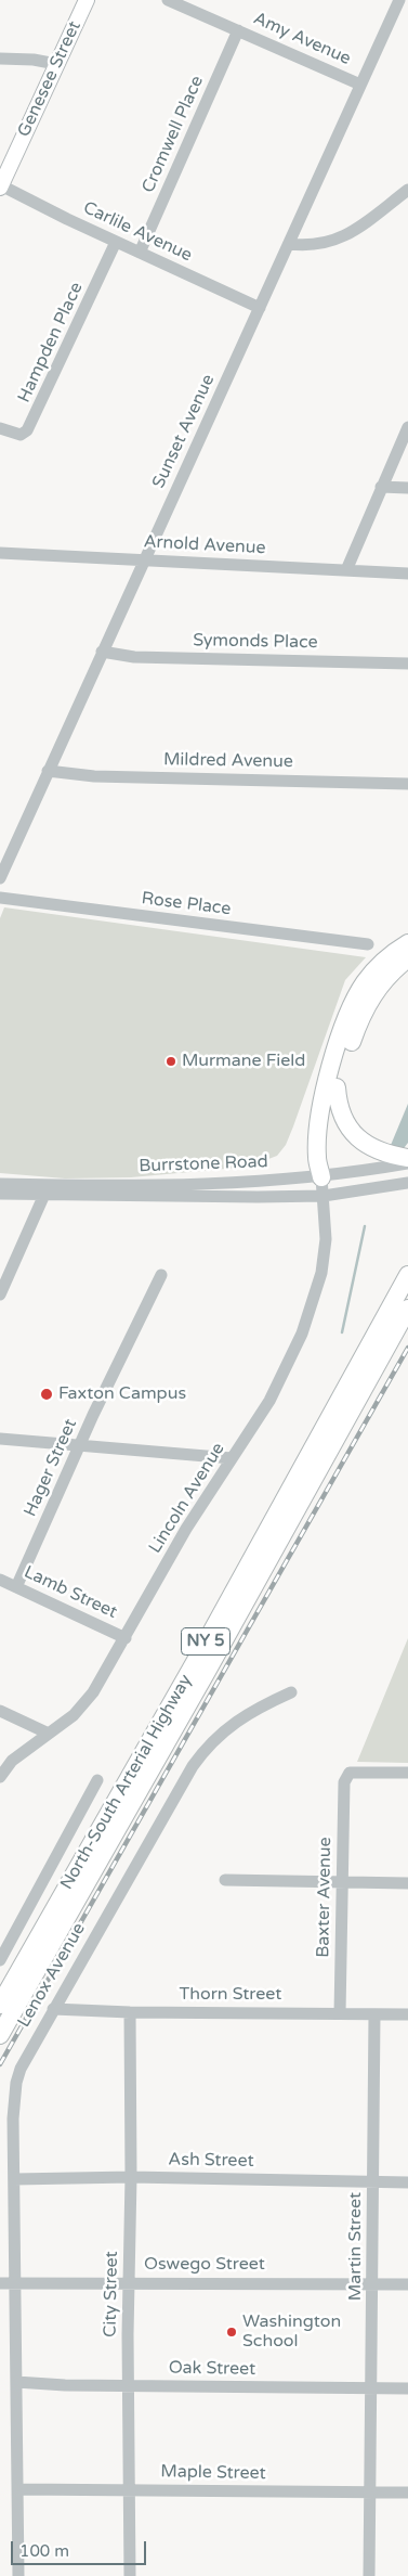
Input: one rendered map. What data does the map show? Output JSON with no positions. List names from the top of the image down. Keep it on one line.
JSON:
{"streets":{"highway":["NY 5","North-South Arterial Highway"],"main road":["Genesee Street"],"street":["Amy Avenue","Cromwell Place","Carlile Avenue","Hampden Place","Sunset Avenue","Arnold Avenue","Symonds Place","Mildred Avenue","Rose Place","Burrstone Road","Hager Street","Lincoln Avenue","Lamb Street","Baxter Avenue","Lenox Avenue","Thorn Street","Ash Street","Martin Street","Oswego Street","City Street","Oak Street","Maple Street"]},"crossings":[["Amy Avenue","Cromwell Place"],["Amy Avenue","Sunset Avenue"],["Genesee Street","Carlile Avenue"],["Cromwell Place","Carlile Avenue"],["Carlile Avenue","Hampden Place"],["Carlile Avenue","Sunset Avenue"],["Sunset Avenue","Arnold Avenue"],["Sunset Avenue","Symonds Place"],["Sunset Avenue","Mildred Avenue"],["Burrstone Road","Lincoln Avenue"],["Hager Street","Lamb Street"],["Lincoln Avenue","Lamb Street"],["Baxter Avenue","Thorn Street"],["Lenox Avenue","Thorn Street"],["Lenox Avenue","Ash Street"],["Lenox Avenue","Oswego Street"],["Lenox Avenue","Oak Street"],["Lenox Avenue","Maple Street"],["Thorn Street","Martin Street"],["Thorn Street","City Street"],["Ash Street","Martin Street"],["Ash Street","City Street"],["Martin Street","Oswego Street"],["Martin Street","Oak Street"],["Martin Street","Maple Street"],["Oswego Street","City Street"],["City Street","Oak Street"],["City Street","Maple Street"]],"places":["Murmane Field","Faxton Campus","Washington School"],"scale_bar":"100 m"}
